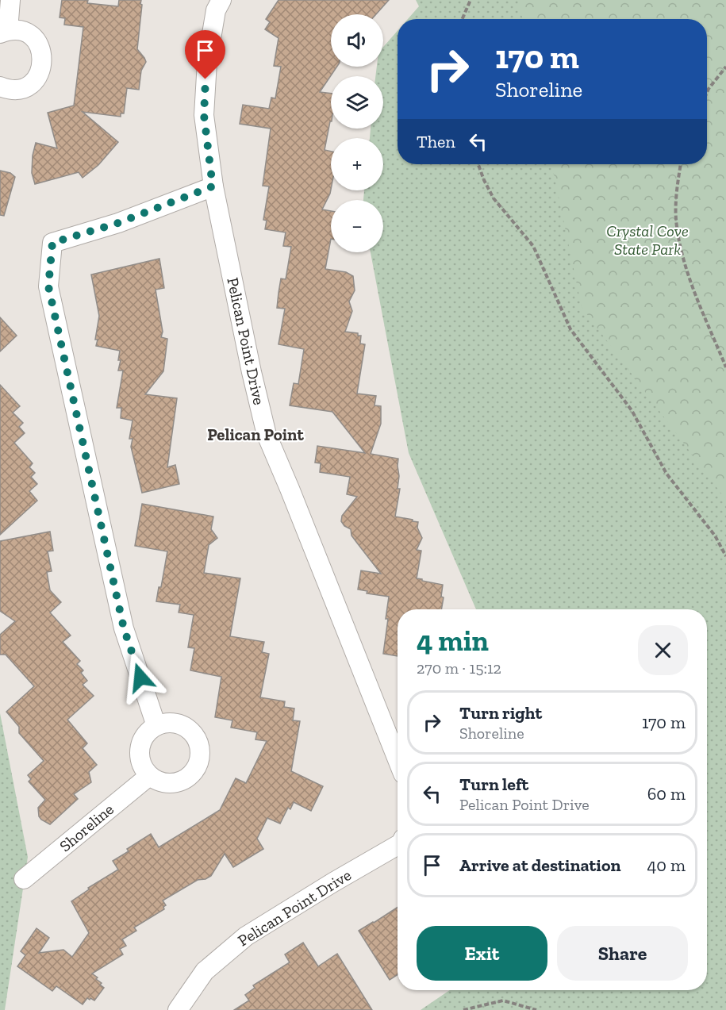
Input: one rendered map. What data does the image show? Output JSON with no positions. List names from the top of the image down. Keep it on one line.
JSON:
{"streets":{"street":["Pelican Point Drive","Shoreline"]},"districts":["Pelican Point"],"parks":["Crystal Cove State Park"],"page":{"map_buttons":["+","−"],"turn":["170 m","Shoreline"],"then":"Then","heading":["4 min","270 m · 15:12"],"list":[{"name":"Turn right","note":"Shoreline","value":"170 m"},{"name":"Turn left","note":"Pelican Point Drive","value":"60 m"},{"name":"Arrive at destination","value":"40 m"}],"buttons":["Exit","Share"]}}
